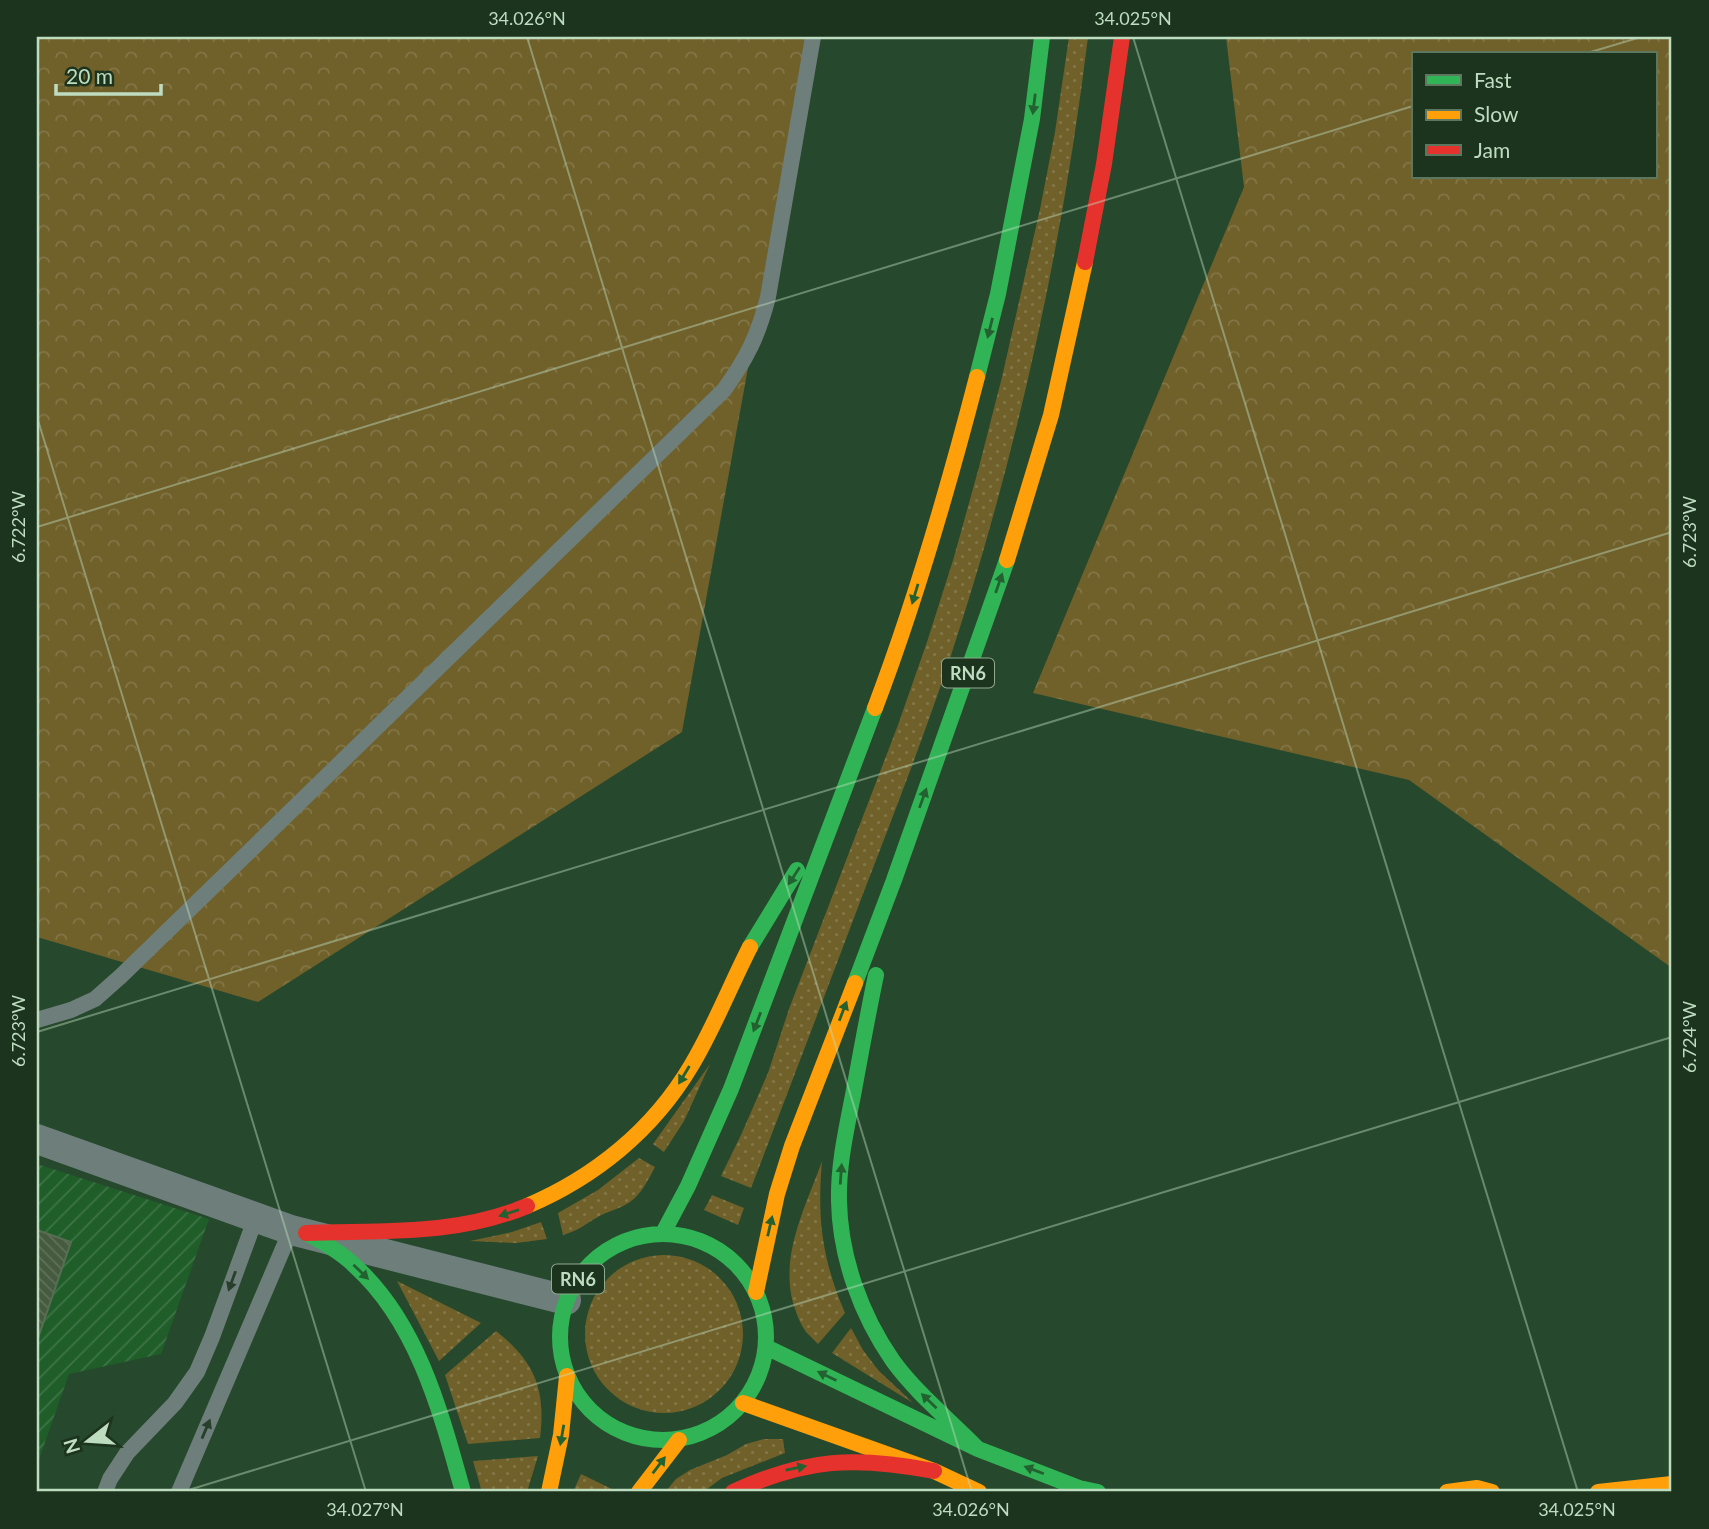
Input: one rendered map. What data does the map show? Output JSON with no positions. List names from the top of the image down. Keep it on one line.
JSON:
{"streets":{"main road":["RN6"]},"legend":["Fast","Slow","Jam"],"scale_bar":"20 m","north":"left","coordinates":["34.026°N","34.025°N","6.722°W","6.723°W","6.724°W","34.027°N"]}
